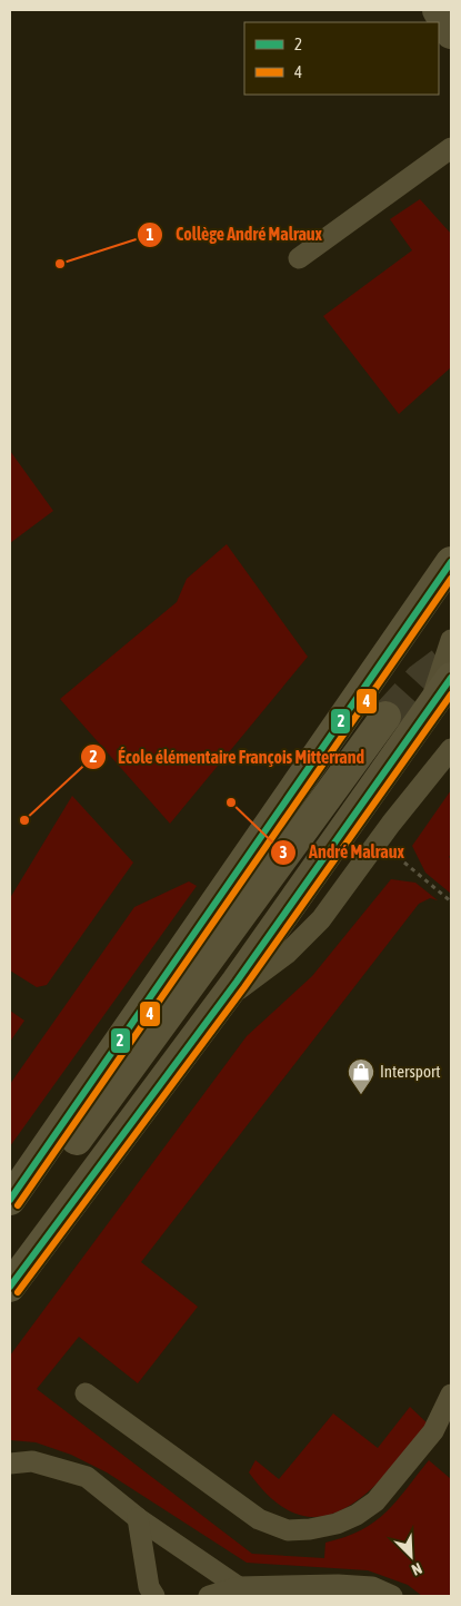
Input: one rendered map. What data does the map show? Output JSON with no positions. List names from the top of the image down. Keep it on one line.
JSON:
{"places":{"other":["Collège André Malraux","André Malraux","École élémentaire François Mitterrand"],"shop":["Intersport"]},"lines":["transit line 2","transit line 4"],"legend":["2","4"],"north":"bottom right"}
